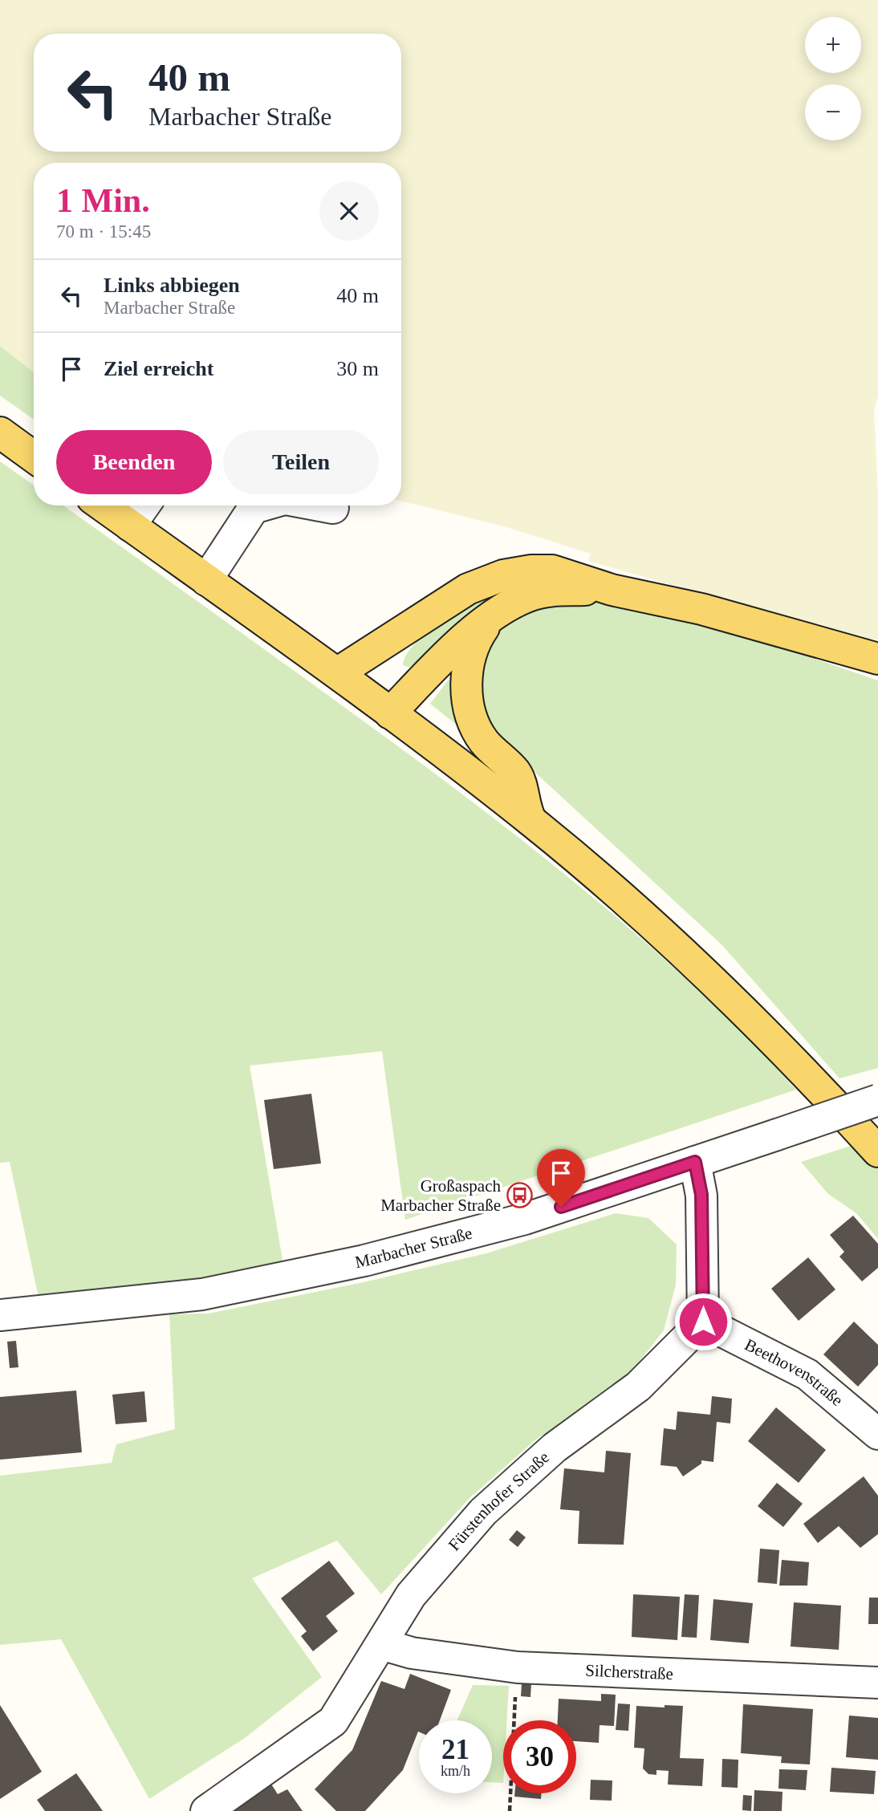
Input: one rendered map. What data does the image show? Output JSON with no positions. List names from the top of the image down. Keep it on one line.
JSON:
{"streets":{"street":["Marbacher Straße","Beethovenstraße","Fürstenhofer Straße","Silcherstraße"]},"crossings":[["Beethovenstraße","Fürstenhofer Straße"],["Fürstenhofer Straße","Silcherstraße"]],"places":{"bus stop":["Großaspach Marbacher Straße"]},"page":{"map_buttons":["+","−"],"turn":["40 m","Marbacher Straße"],"heading":["1 Min.","70 m · 15:45"],"list":[{"name":"Links abbiegen","note":"Marbacher Straße","value":"40 m"},{"name":"Ziel erreicht","value":"30 m"}],"buttons":["Beenden","Teilen"],"speed":"21 km/h","limit":"30"}}
